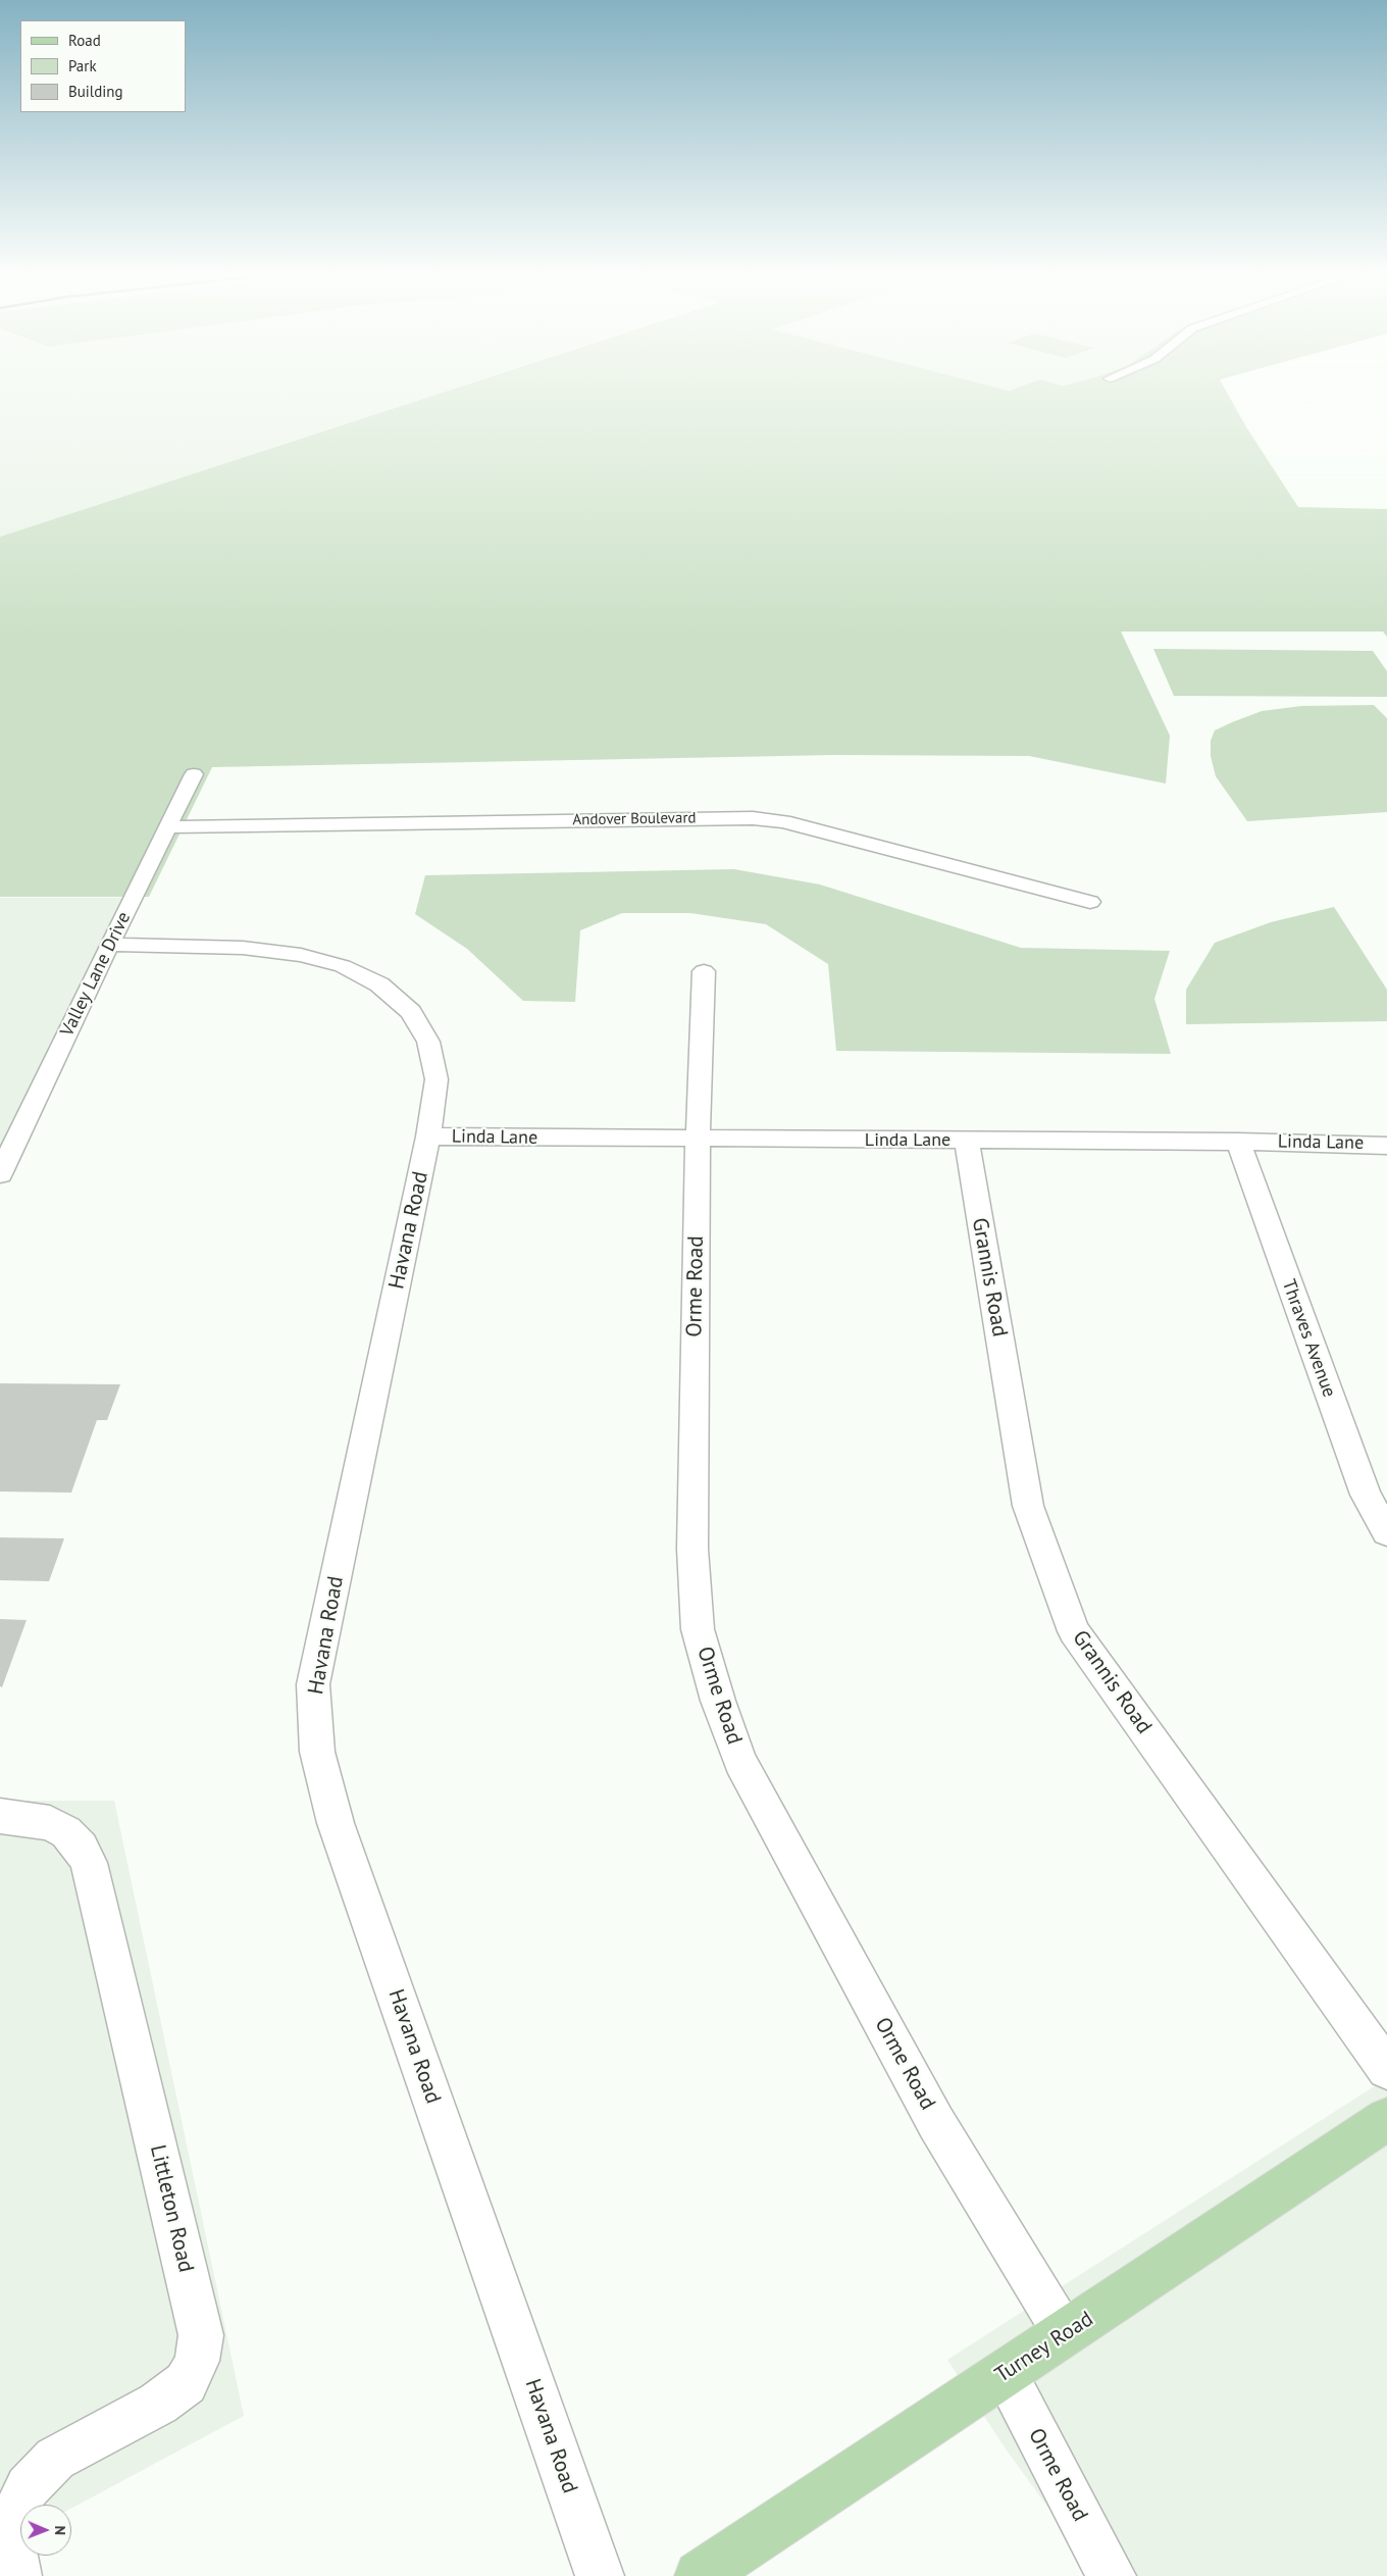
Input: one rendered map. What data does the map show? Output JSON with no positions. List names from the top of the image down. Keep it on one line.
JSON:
{"streets":{"main road":["Turney Road"],"street":["Andover Boulevard","Valley Lane Drive","Linda Lane","Havana Road","Grannis Road","Orme Road","Thraves Avenue","Littleton Road"]},"crossings":[["Andover Boulevard","Valley Lane Drive"],["Valley Lane Drive","Havana Road"],["Linda Lane","Havana Road"],["Linda Lane","Grannis Road"],["Linda Lane","Orme Road"],["Linda Lane","Thraves Avenue"],["Orme Road","Turney Road"]],"legend":["Road","Park","Building"],"north":"right"}
